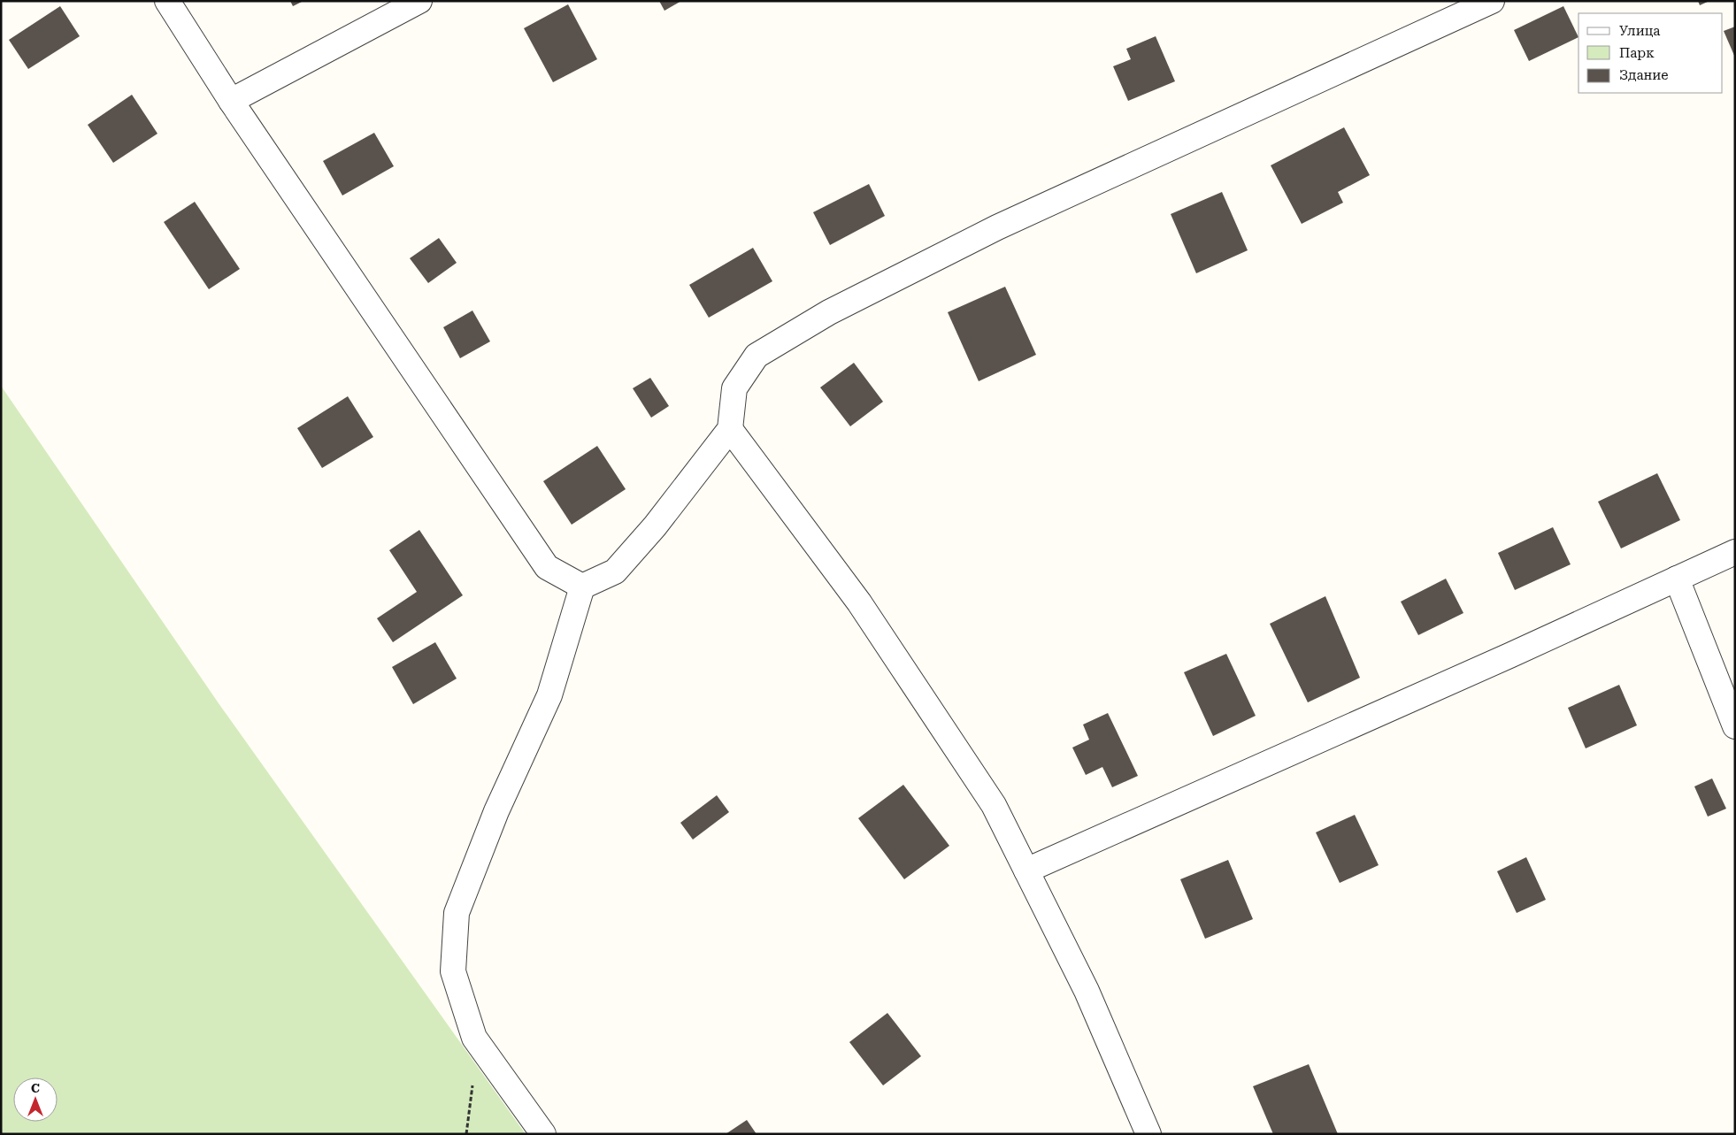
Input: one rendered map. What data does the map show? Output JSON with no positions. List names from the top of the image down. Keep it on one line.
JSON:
{"legend":["Улица","Парк","Здание"],"north":"top"}
